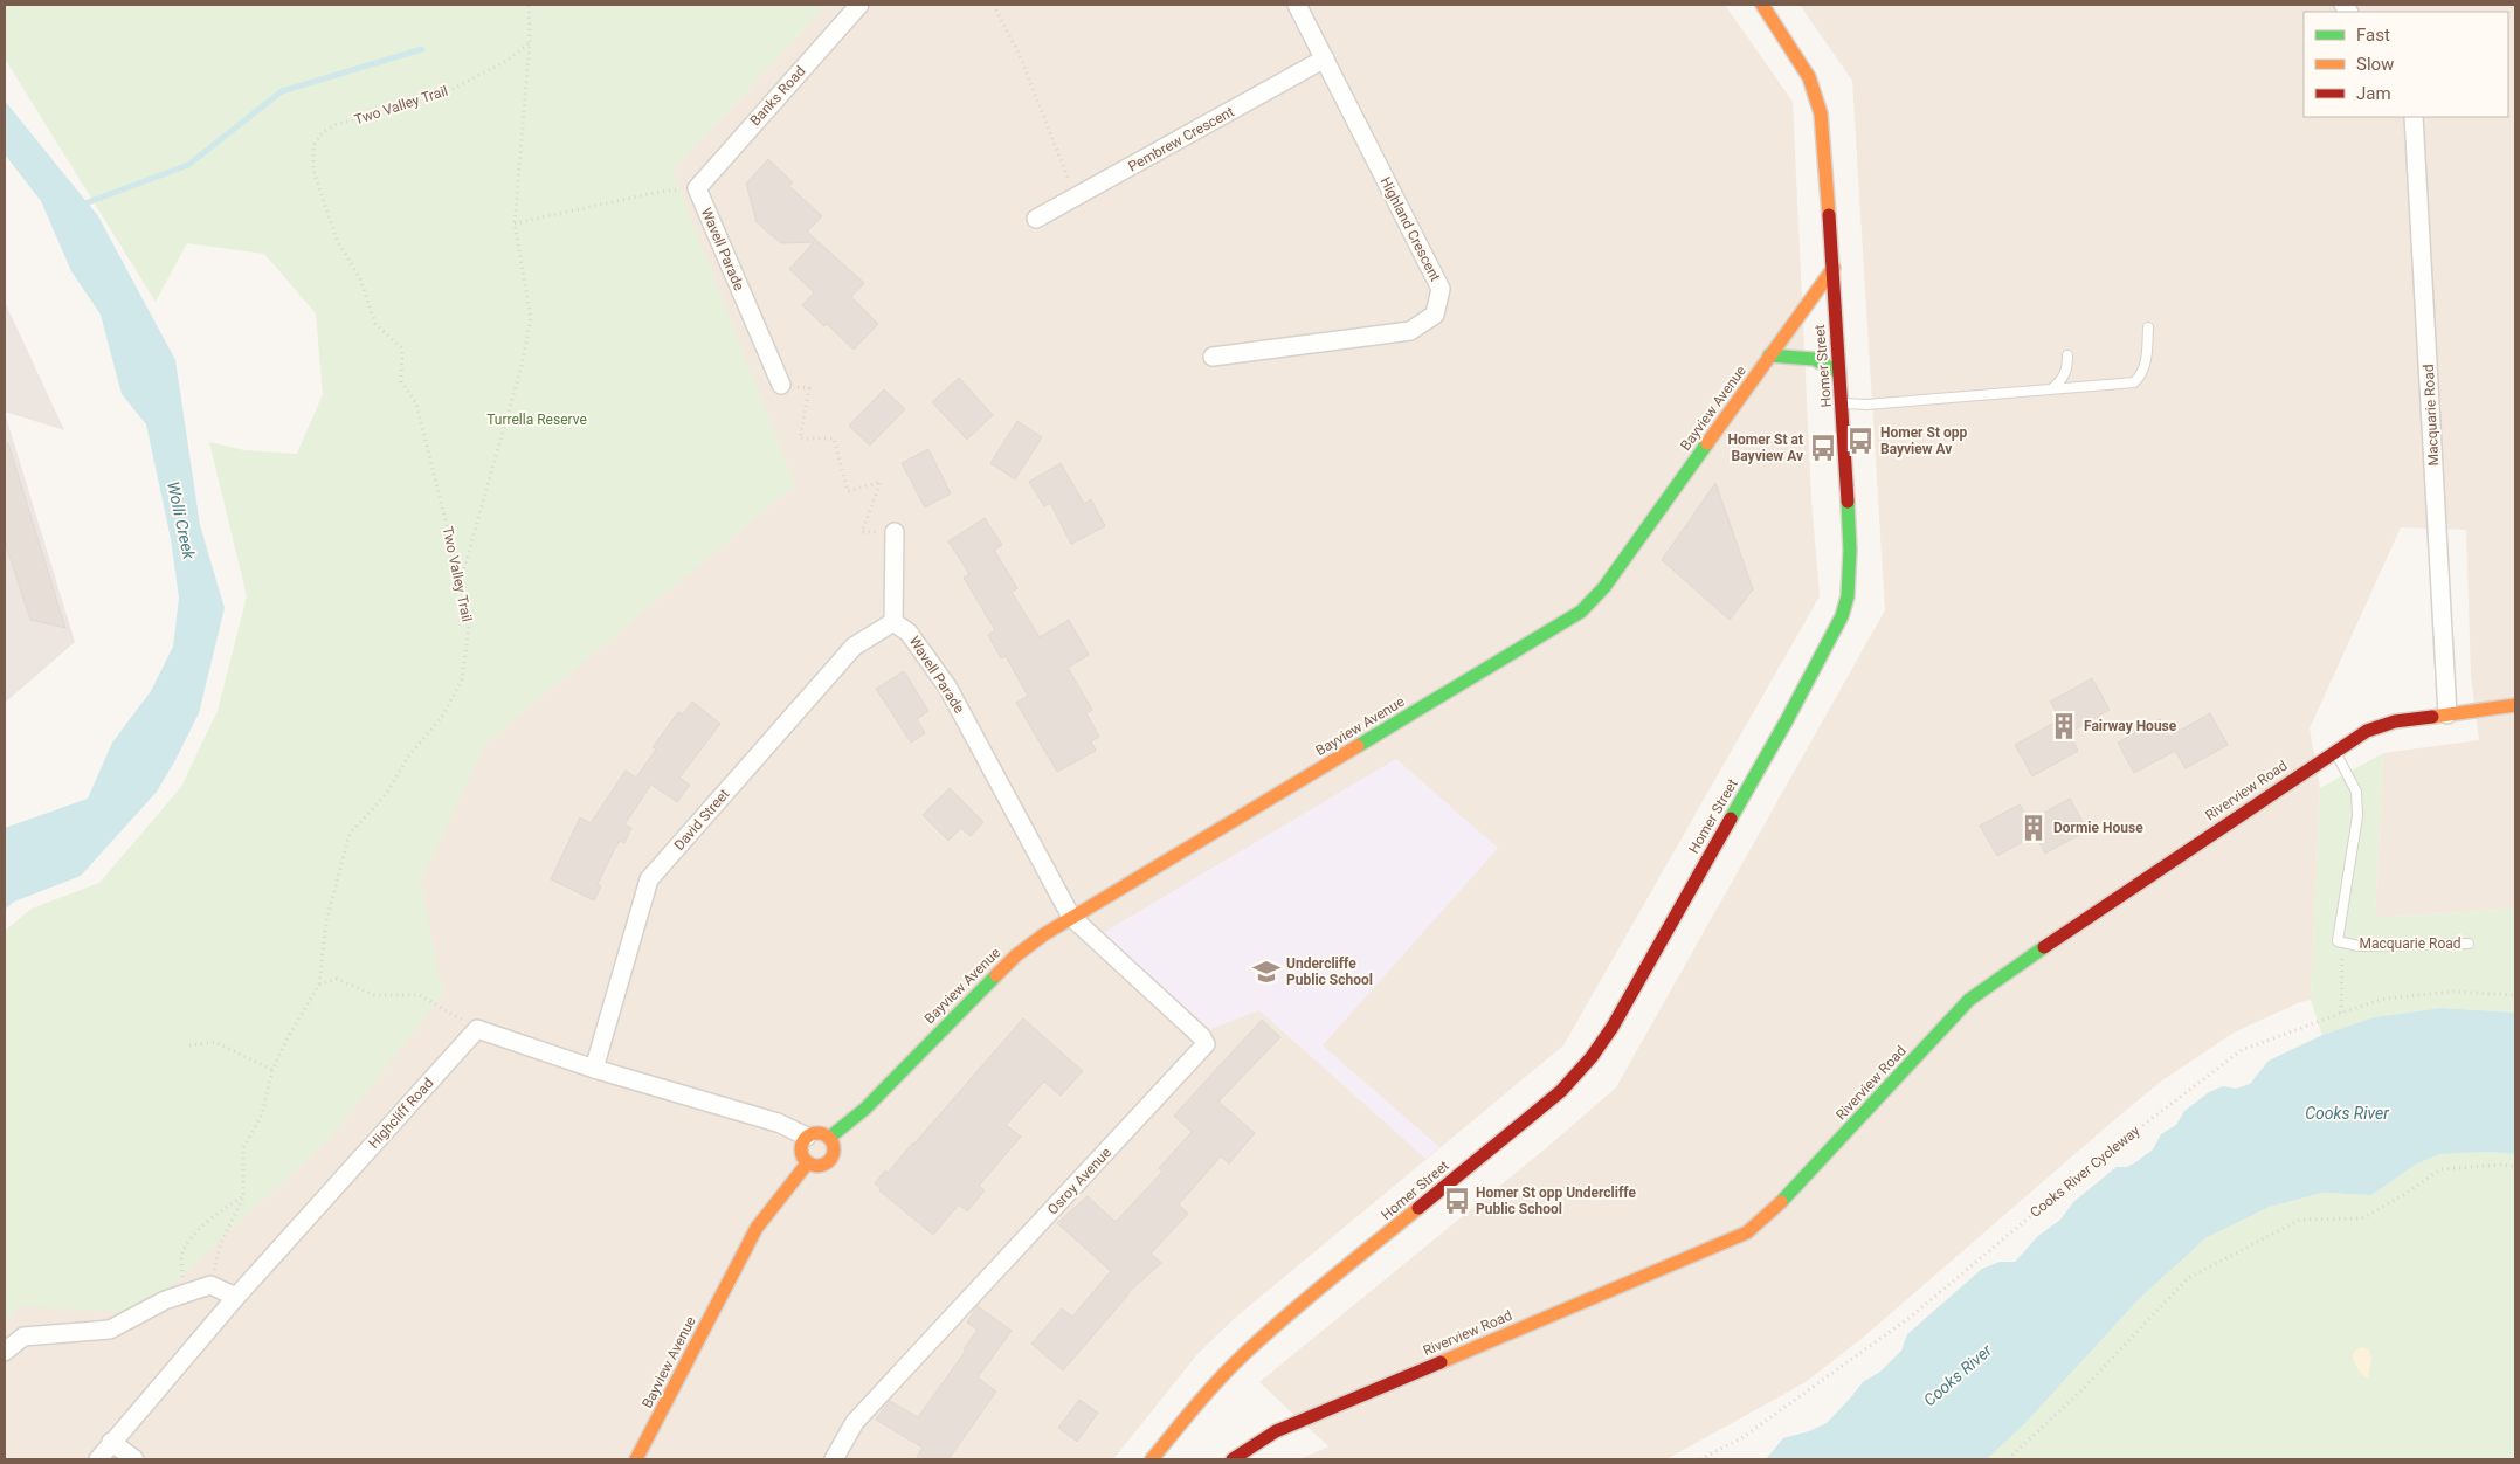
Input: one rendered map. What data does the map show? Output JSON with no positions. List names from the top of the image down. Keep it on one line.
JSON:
{"streets":{"main road":["Homer Street","Bayview Avenue","Riverview Road"],"street":["Banks Road","Pembrew Crescent","Highland Crescent","Wavell Parade","Macquarie Road","David Street","Highcliff Road","Osroy Avenue"],"path":["Two Valley Trail","Cooks River Cycleway"]},"crossings":[["Banks Road","Wavell Parade"],["Pembrew Crescent","Highland Crescent"],["Wavell Parade","Bayview Avenue"],["Wavell Parade","David Street"],["Wavell Parade","Osroy Avenue"],["Homer Street","Bayview Avenue"],["Bayview Avenue","Osroy Avenue"],["Macquarie Road","Riverview Road"]],"water":["Wolli Creek","Cooks River"],"parks":["Turrella Reserve"],"places":{"bus stop":["Homer St opp Bayview Av","Homer St at Bayview Av","Homer St opp Undercliffe Public School"],"building":["Fairway House","Dormie House"],"school or university":["Undercliffe Public School"]},"legend":["Fast","Slow","Jam"]}
